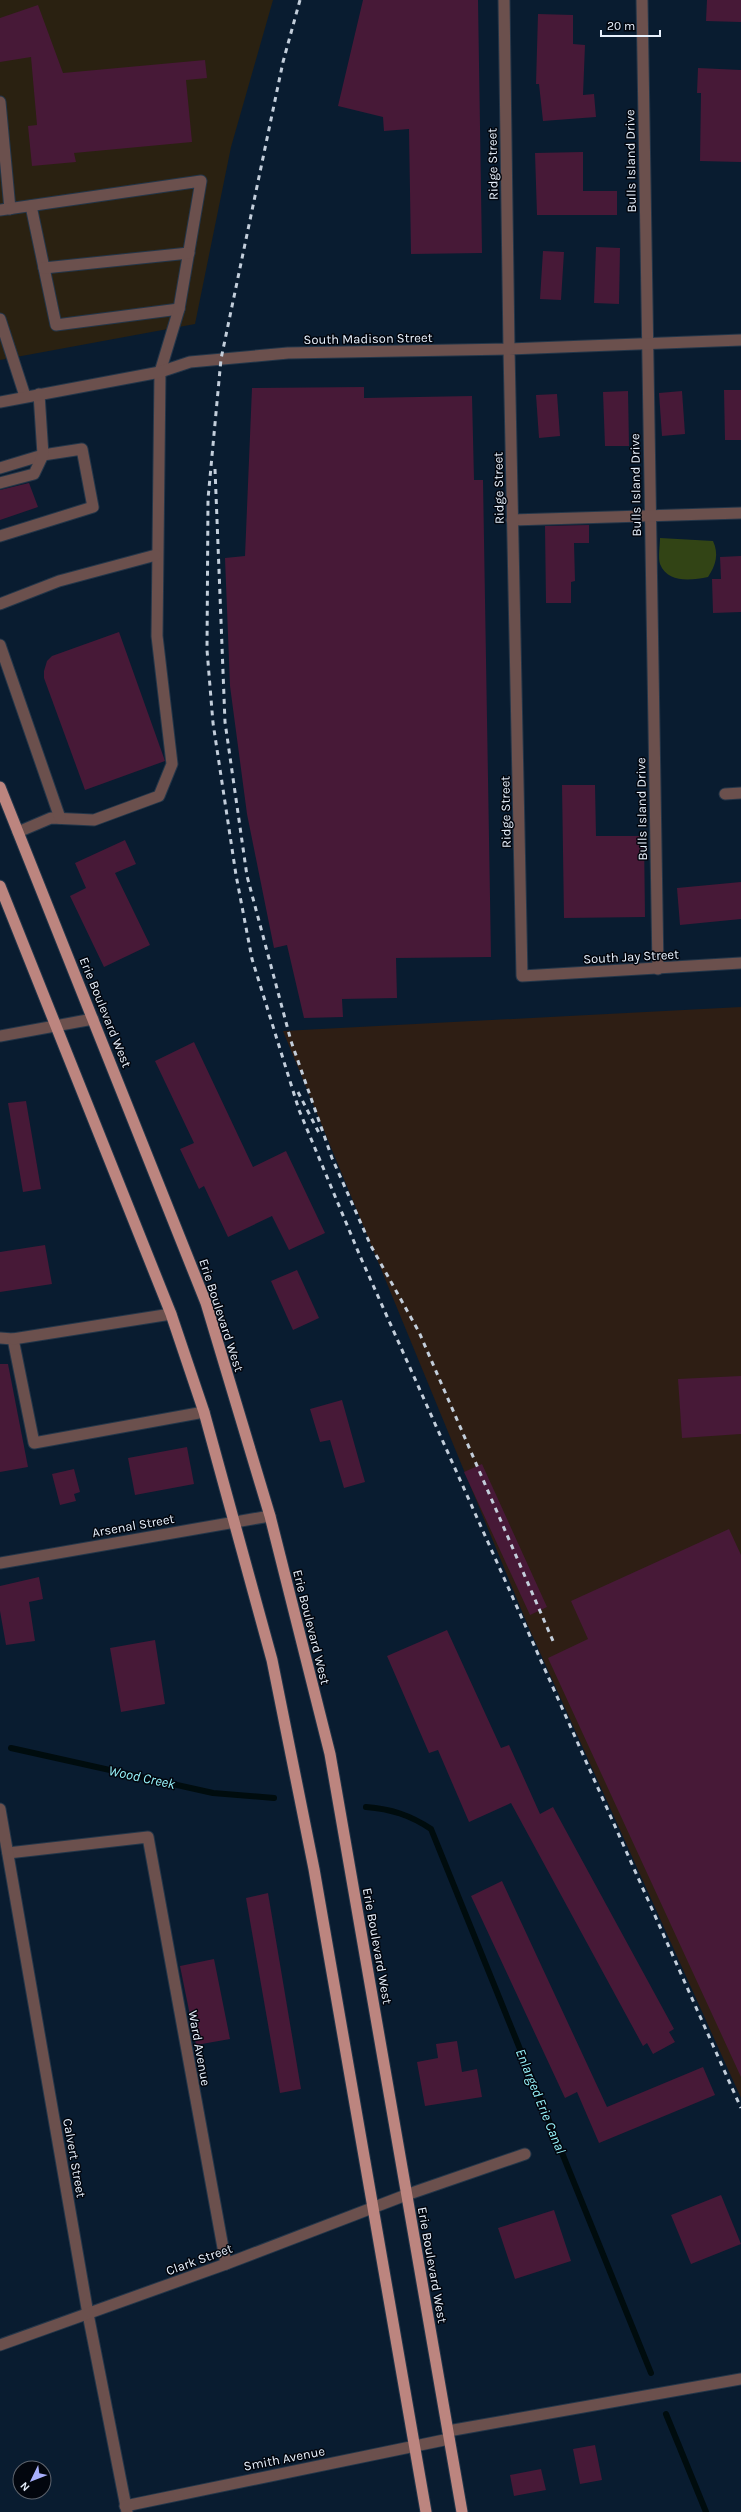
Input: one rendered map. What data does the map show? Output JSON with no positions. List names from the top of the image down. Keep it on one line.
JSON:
{"streets":{"main road":["Erie Boulevard West"],"street":["Bulls Island Drive","Ridge Street","South Madison Street","South Jay Street","Arsenal Street","Ward Avenue","Calvert Street","Clark Street","Smith Avenue"]},"crossings":[["Bulls Island Drive","South Madison Street"],["Bulls Island Drive","South Jay Street"],["Ridge Street","South Madison Street"],["Ridge Street","South Jay Street"],["Erie Boulevard West","Arsenal Street"],["Erie Boulevard West","Clark Street"],["Erie Boulevard West","Smith Avenue"],["Ward Avenue","Calvert Street"],["Ward Avenue","Clark Street"],["Calvert Street","Clark Street"],["Calvert Street","Smith Avenue"]],"water":["Wood Creek","Enlarged Erie Canal"],"scale_bar":"20 m","north":"bottom left"}
